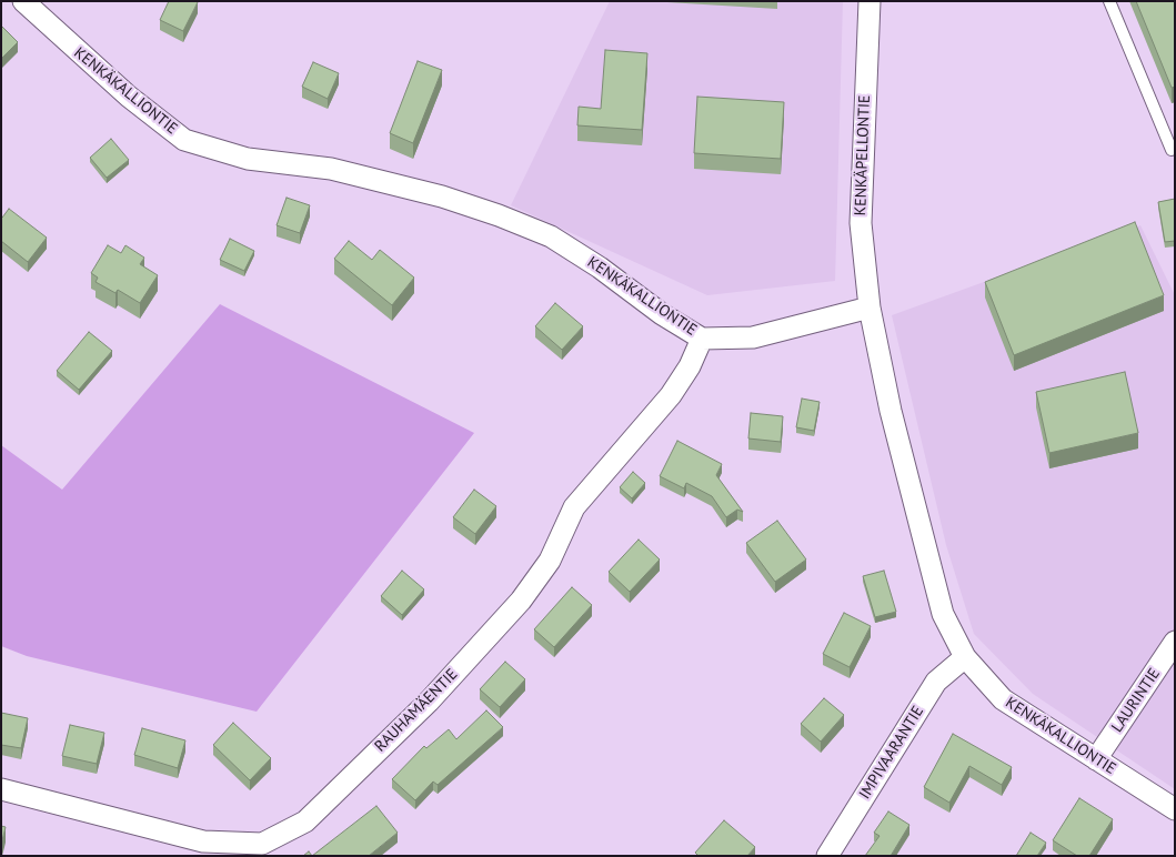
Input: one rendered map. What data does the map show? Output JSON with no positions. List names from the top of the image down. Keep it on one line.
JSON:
{"streets":{"street":["KENKÄKALLIONTIE","KENKÄPELLONTIE","LAURINTIE","RAUHAMÄENTIE","IMPIVAARANTIE"]},"crossings":[["KENKÄKALLIONTIE","KENKÄPELLONTIE"],["KENKÄKALLIONTIE","LAURINTIE"],["KENKÄKALLIONTIE","RAUHAMÄENTIE"],["KENKÄKALLIONTIE","IMPIVAARANTIE"]]}
